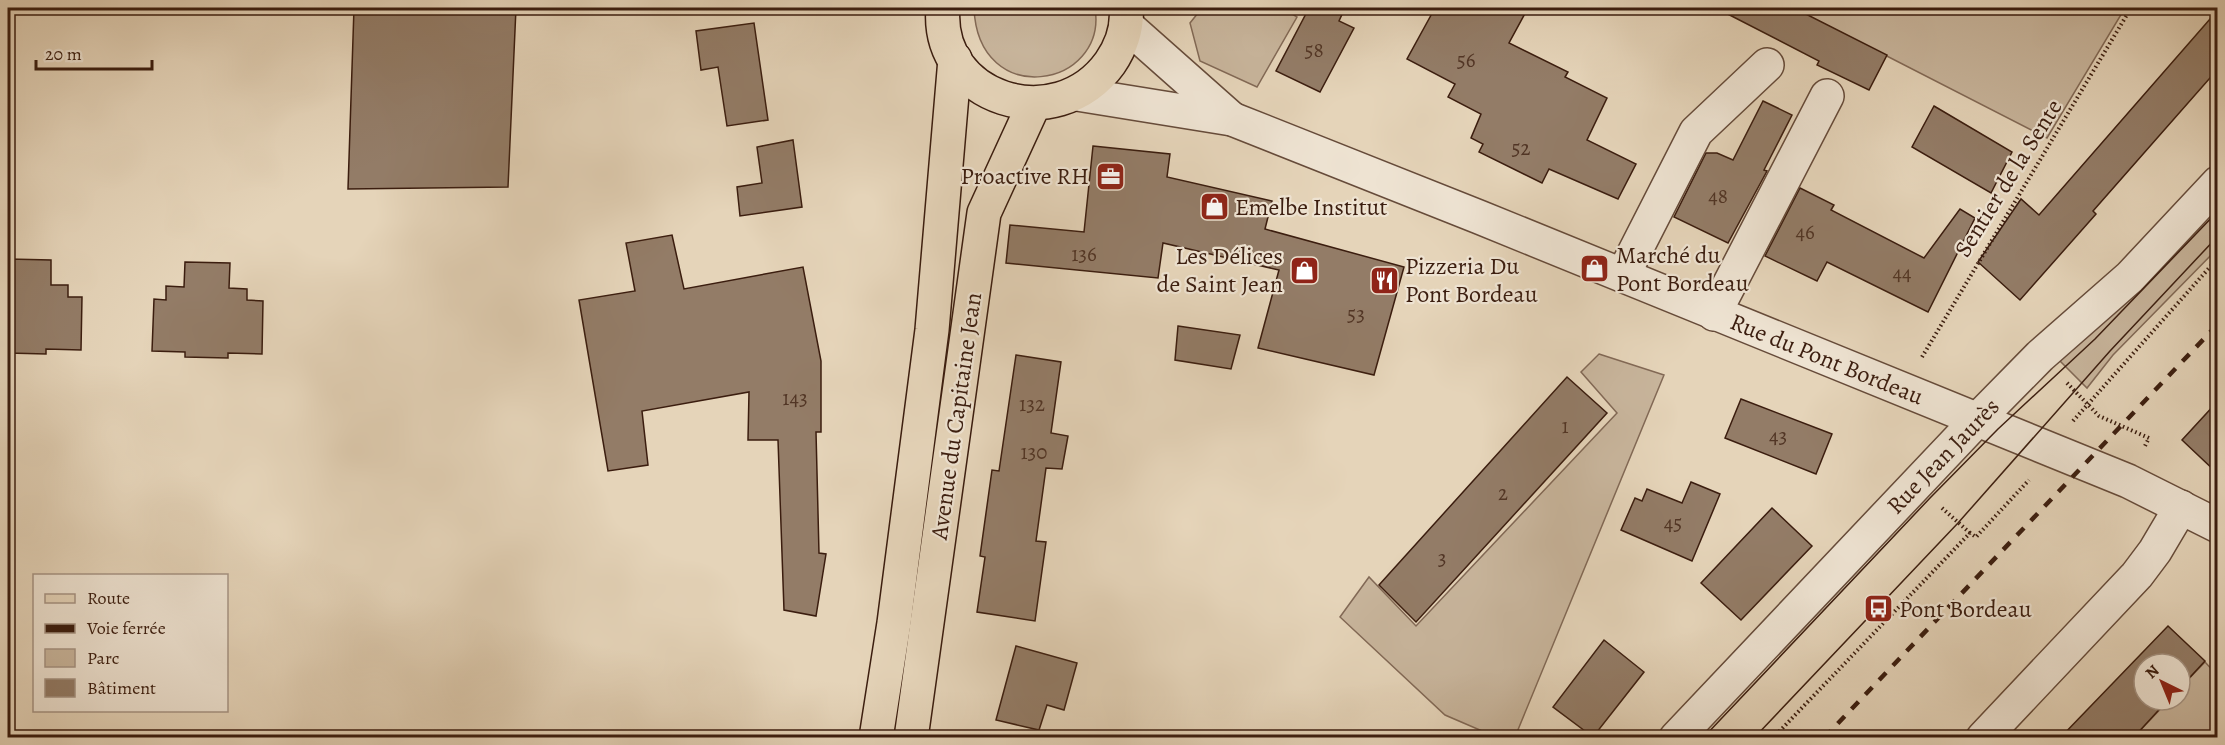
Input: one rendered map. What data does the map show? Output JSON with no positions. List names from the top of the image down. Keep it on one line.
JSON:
{"streets":{"main road":["Avenue du Capitaine Jean"],"street":["Rue du Pont Bordeau","Rue Jean Jaurès"],"path":["Sentier de la Sente"]},"crossings":[["Rue du Pont Bordeau","Rue Jean Jaurès"]],"places":{"office":["Proactive RH"],"shop":["Emelbe Institut","Marché du Pont Bordeau","Les Délices de Saint Jean"],"restaurant":["Pizzeria Du Pont Bordeau"],"bus stop":["Pont Bordeau"]},"house_numbers":["58","56","52","48","46","136","44","53","143","132","1","43","130","2","45","3"],"legend":["Route","Voie ferrée","Parc","Bâtiment"],"scale_bar":"20 m","north":"top left"}
